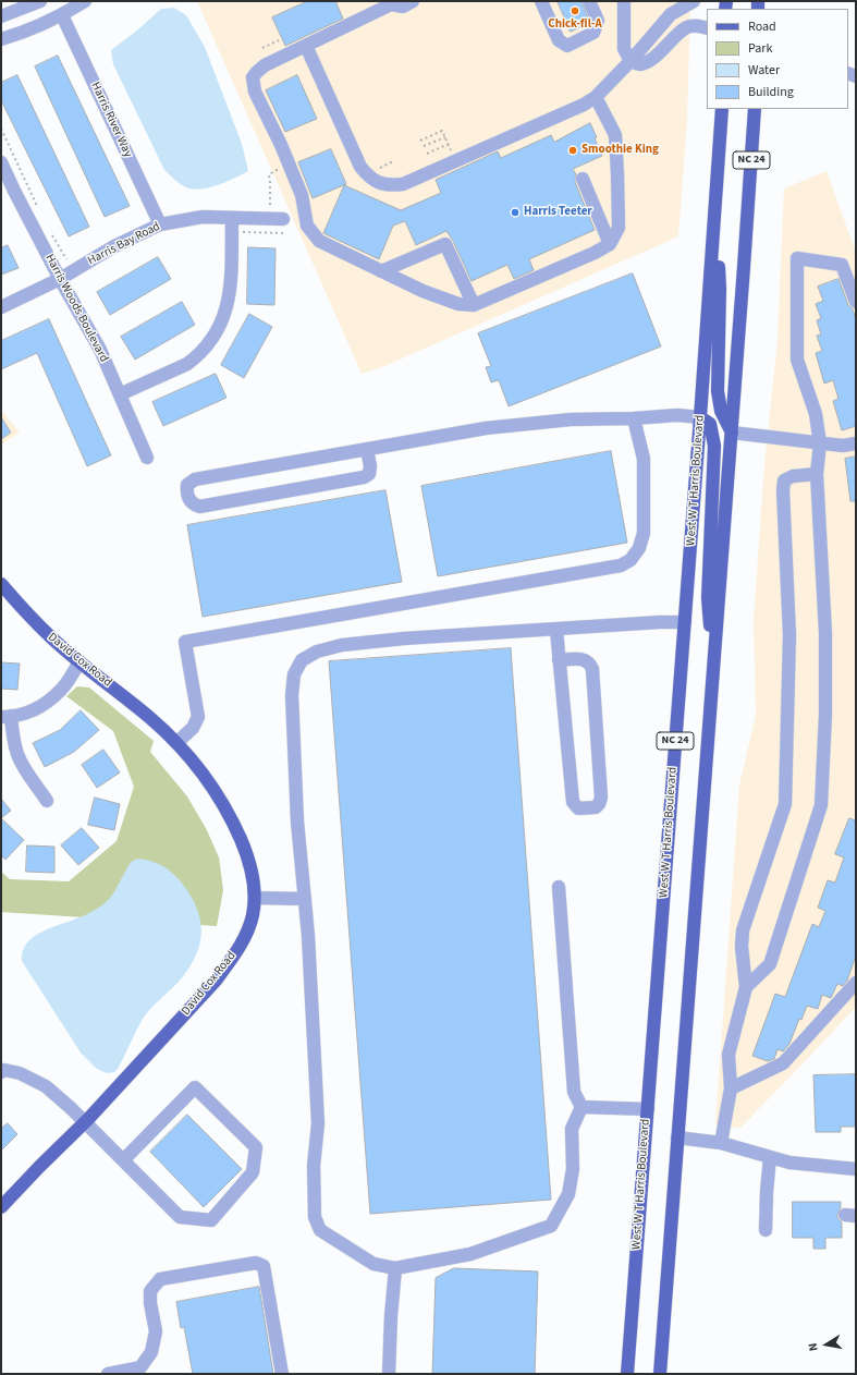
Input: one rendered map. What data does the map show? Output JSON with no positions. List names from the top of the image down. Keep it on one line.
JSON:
{"streets":{"main road":["NC 24","West W T Harris Boulevard","David Cox Road"],"street":["Harris River Way","Harris Bay Road","Harris Woods Boulevard"]},"crossings":[["Harris River Way","Harris Bay Road"],["Harris Bay Road","Harris Woods Boulevard"]],"places":["Chick-fil-A","Smoothie King","Harris Teeter"],"legend":["Road","Park","Water","Building"],"north":"left"}
